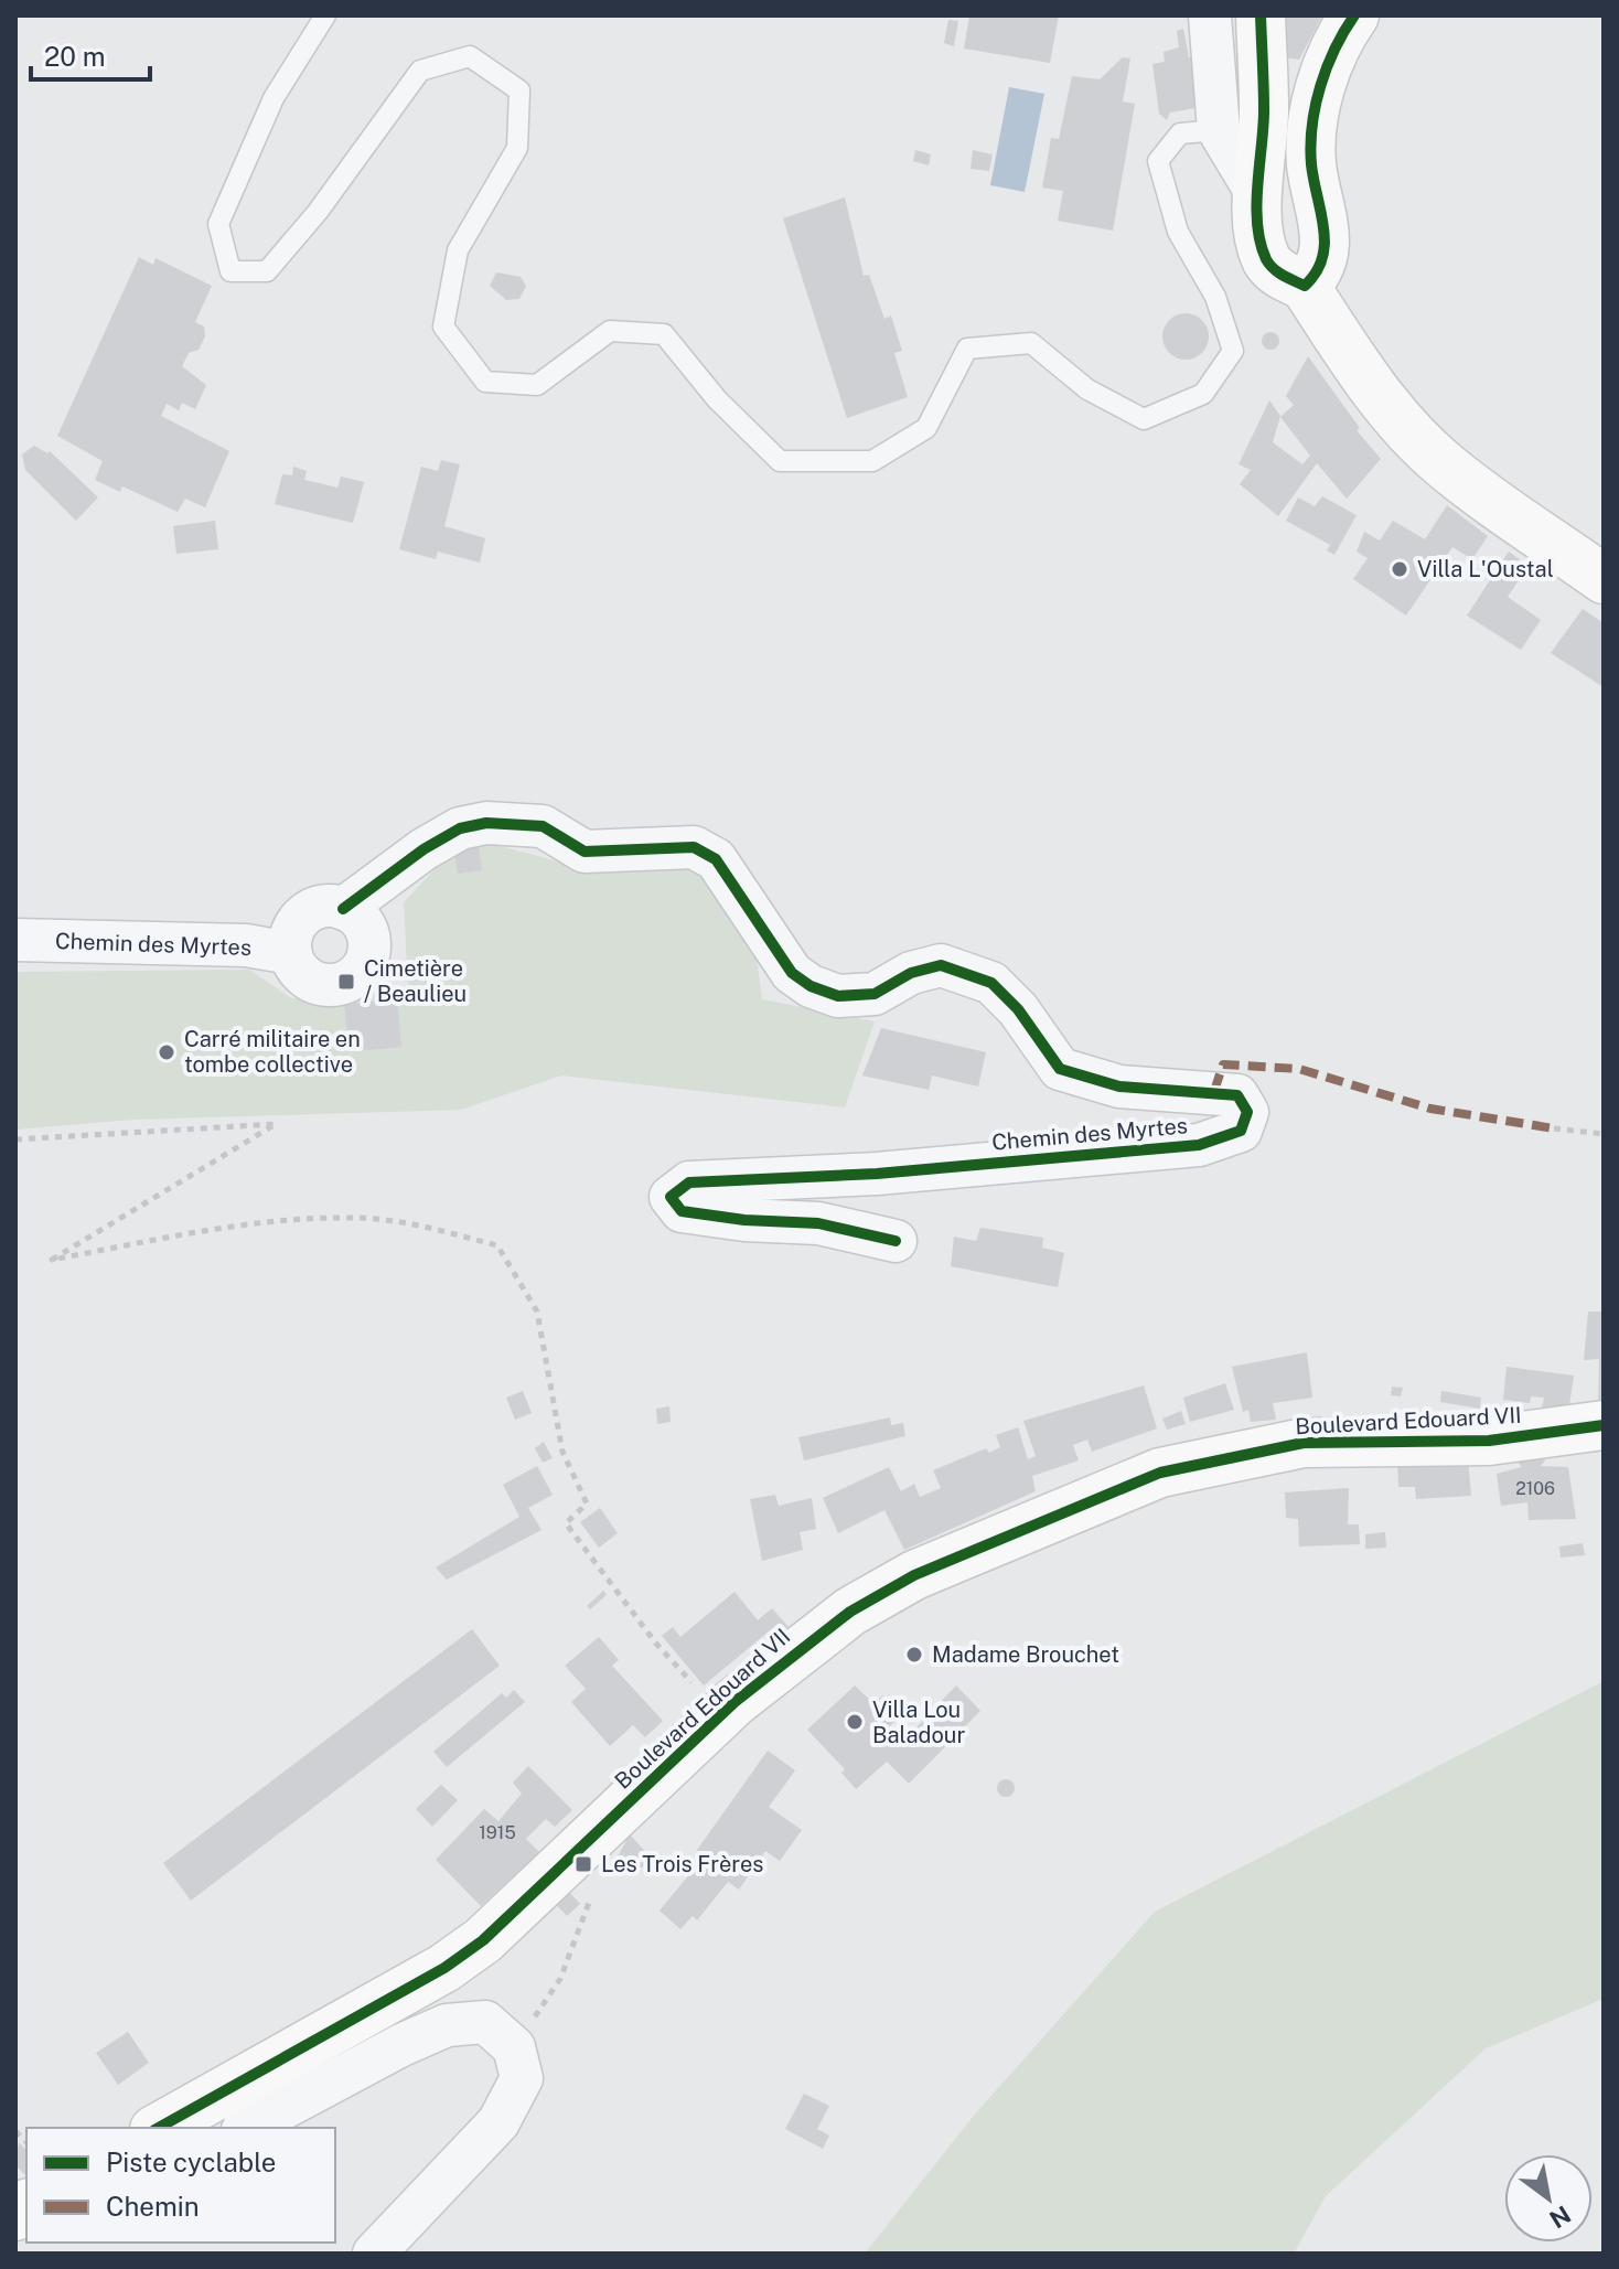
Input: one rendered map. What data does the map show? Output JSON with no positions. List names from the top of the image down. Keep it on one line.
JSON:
{"streets":{"street":["Chemin des Myrtes","Boulevard Edouard VII"]},"places":{"other":["Villa L'Oustal","Carré militaire en tombe collective","Madame Brouchet","Villa Lou Baladour"],"transit":["Cimetière / Beaulieu","Les Trois Frères"]},"house_numbers":["2106","1915"],"legend":["Piste cyclable","Chemin"],"scale_bar":"20 m","north":"bottom right"}
